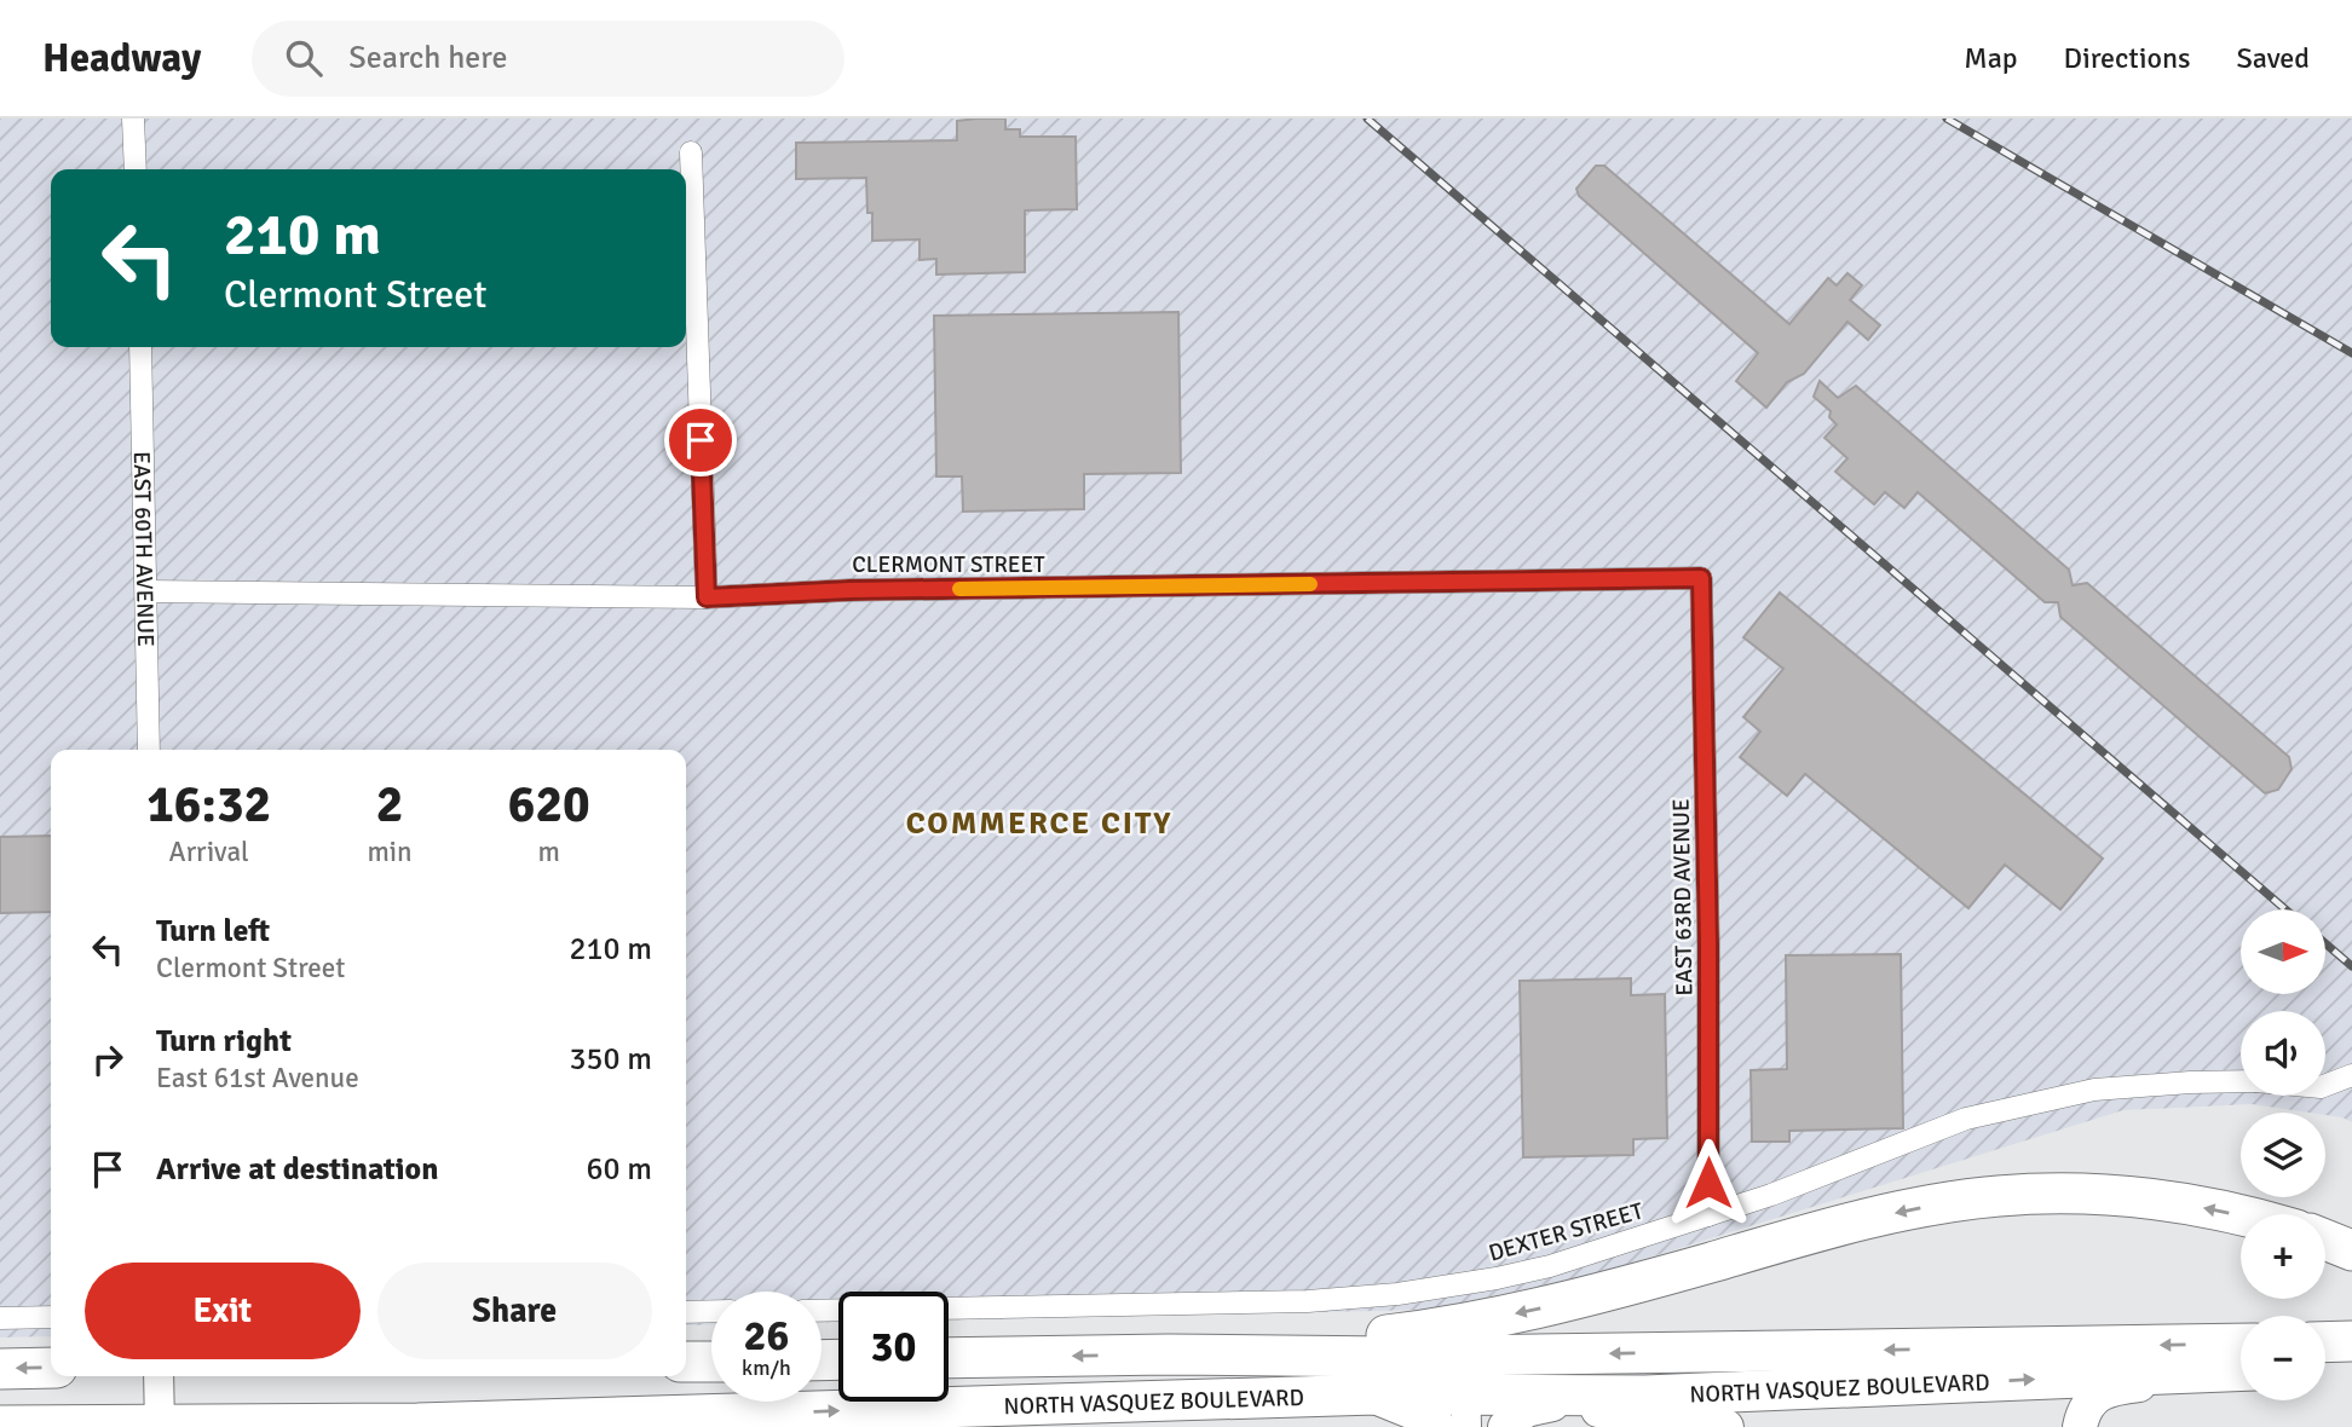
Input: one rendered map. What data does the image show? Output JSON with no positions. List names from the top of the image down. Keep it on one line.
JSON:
{"streets":{"highway":["NORTH VASQUEZ BOULEVARD"],"street":["EAST 60TH AVENUE","CLERMONT STREET","EAST 63RD AVENUE","DEXTER STREET"]},"crossings":[["EAST 60TH AVENUE","CLERMONT STREET"],["CLERMONT STREET","EAST 63RD AVENUE"],["EAST 63RD AVENUE","DEXTER STREET"]],"districts":["COMMERCE CITY"],"north":"right","page":{"header":"Headway","search":"Search here","nav":["Map","Directions","Saved"],"turn":["210 m","Clermont Street"],"eta":["16:32","Arrival","2","min","620","m"],"list":[{"name":"Turn left","note":"Clermont Street","value":"210 m"},{"name":"Turn right","note":"East 61st Avenue","value":"350 m"},{"name":"Arrive at destination","value":"60 m"}],"map_buttons":["+","−"],"buttons":["Exit","Share"],"speed":"26 km/h","limit":"30"}}
